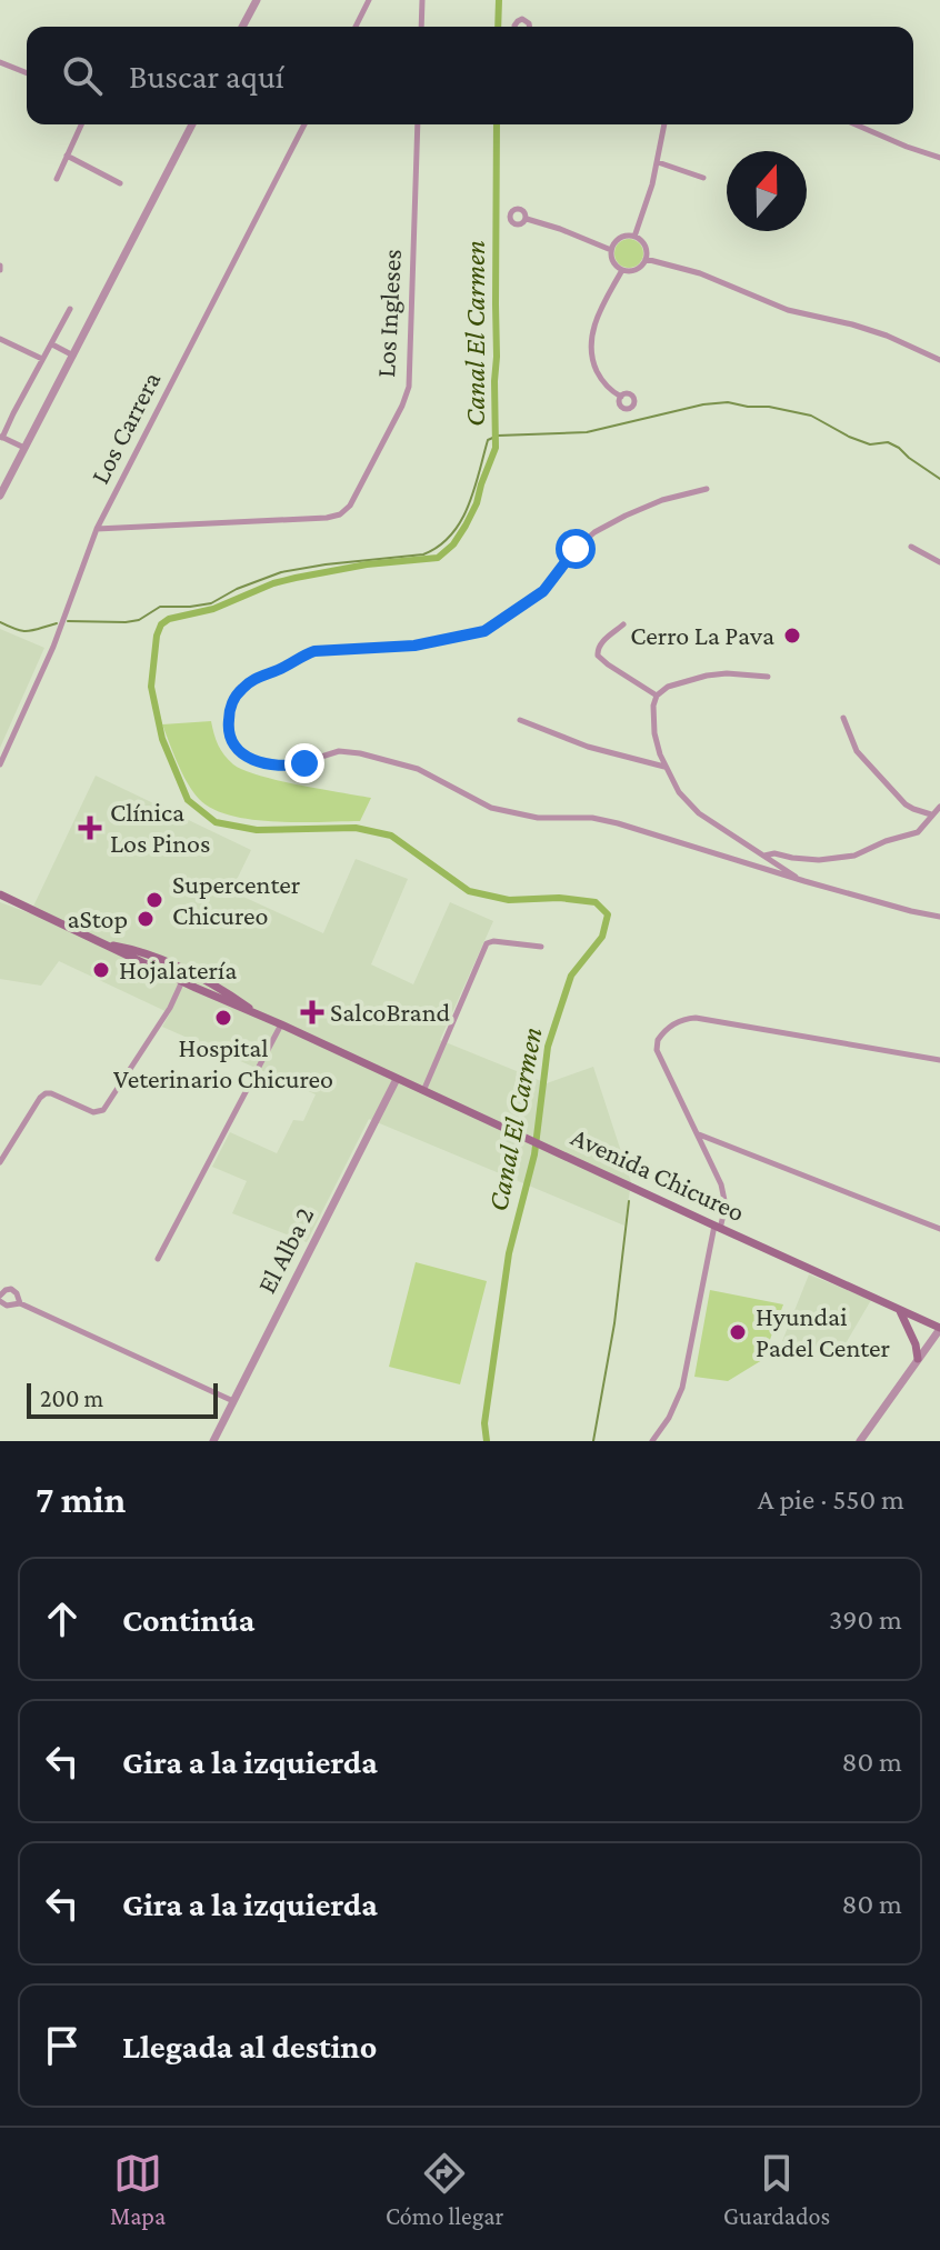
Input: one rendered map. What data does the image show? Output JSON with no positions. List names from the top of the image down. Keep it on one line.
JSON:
{"streets":{"main road":["Avenida Chicureo"],"street":["Los Ingleses","Los Carrera","El Alba 2"]},"crossings":[["Los Ingleses","Los Carrera"],["Avenida Chicureo","El Alba 2"]],"water":["Canal El Carmen"],"places":{"other":["Cerro La Pava","Supercenter Chicureo","aStop","Hojalatería","Hospital Veterinario Chicureo","Hyundai Padel Center"],"health":["Clínica Los Pinos","SalcoBrand"]},"scale_bar":"200 m","north":"top","page":{"search":"Buscar aquí","scale":"200 m","heading":["7 min","A pie · 550 m"],"list":[["Continúa","390 m"],["Gira a la izquierda","80 m"],["Gira a la izquierda","80 m"],"Llegada al destino"],"nav":["Mapa","Cómo llegar","Guardados"]}}
